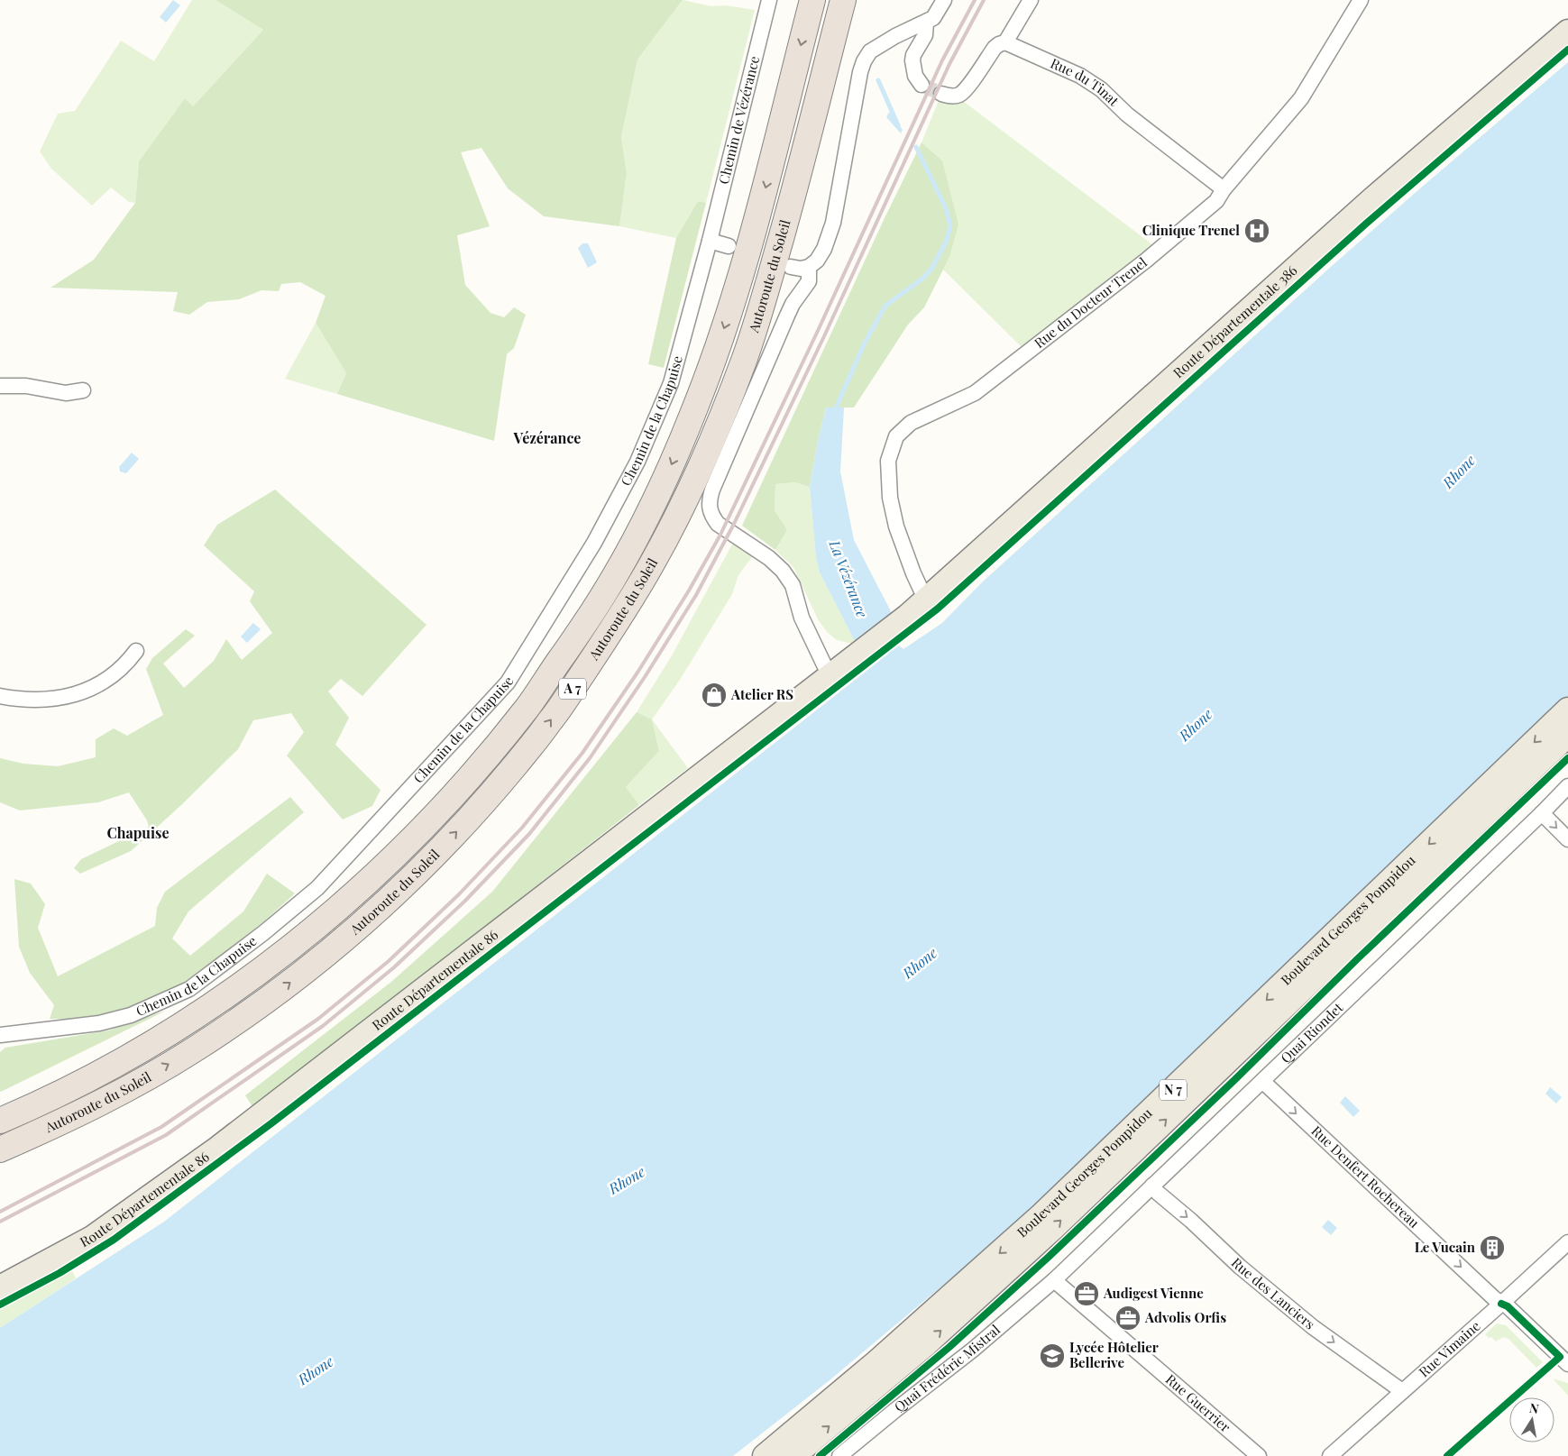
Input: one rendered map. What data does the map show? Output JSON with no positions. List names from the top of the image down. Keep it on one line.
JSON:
{"streets":{"highway":["Autoroute du Soleil","A 7"],"main road":["Route Départementale 386","Boulevard Georges Pompidou","Route Départementale 86","N 7"],"street":["Rue du Tinat","Chemin de Vézérance","Rue du Docteur Trenel","Chemin de la Chapuise","Quai Riondet","Rue Denfert Rochereau","Rue des Lanciers","Rue Vimaine","Quai Frédéric Mistral","Rue Guerrier"]},"crossings":[["Rue du Tinat","Rue du Docteur Trenel"],["Chemin de Vézérance","Chemin de la Chapuise"],["Rue du Docteur Trenel","Route Départementale 386"],["Route Départementale 386","Route Départementale 86"],["Quai Riondet","Rue Denfert Rochereau"],["Quai Riondet","Rue des Lanciers"],["Quai Riondet","Quai Frédéric Mistral"],["Quai Riondet","Rue Guerrier"],["Rue Denfert Rochereau","Rue Vimaine"],["Rue des Lanciers","Rue Vimaine"],["Quai Frédéric Mistral","Rue Guerrier"]],"one_way":["Rue Denfert Rochereau","Rue des Lanciers"],"districts":["Vézérance","Chapuise"],"water":["Rhone","La Vézérance"],"places":{"hospital":["Clinique Trenel"],"shop":["Atelier RS"],"building":["Le Vucain"],"office":["Audigest Vienne","Advolis Orfis"],"school or university":["Lycée Hôtelier Bellerive"]},"north":"top"}
